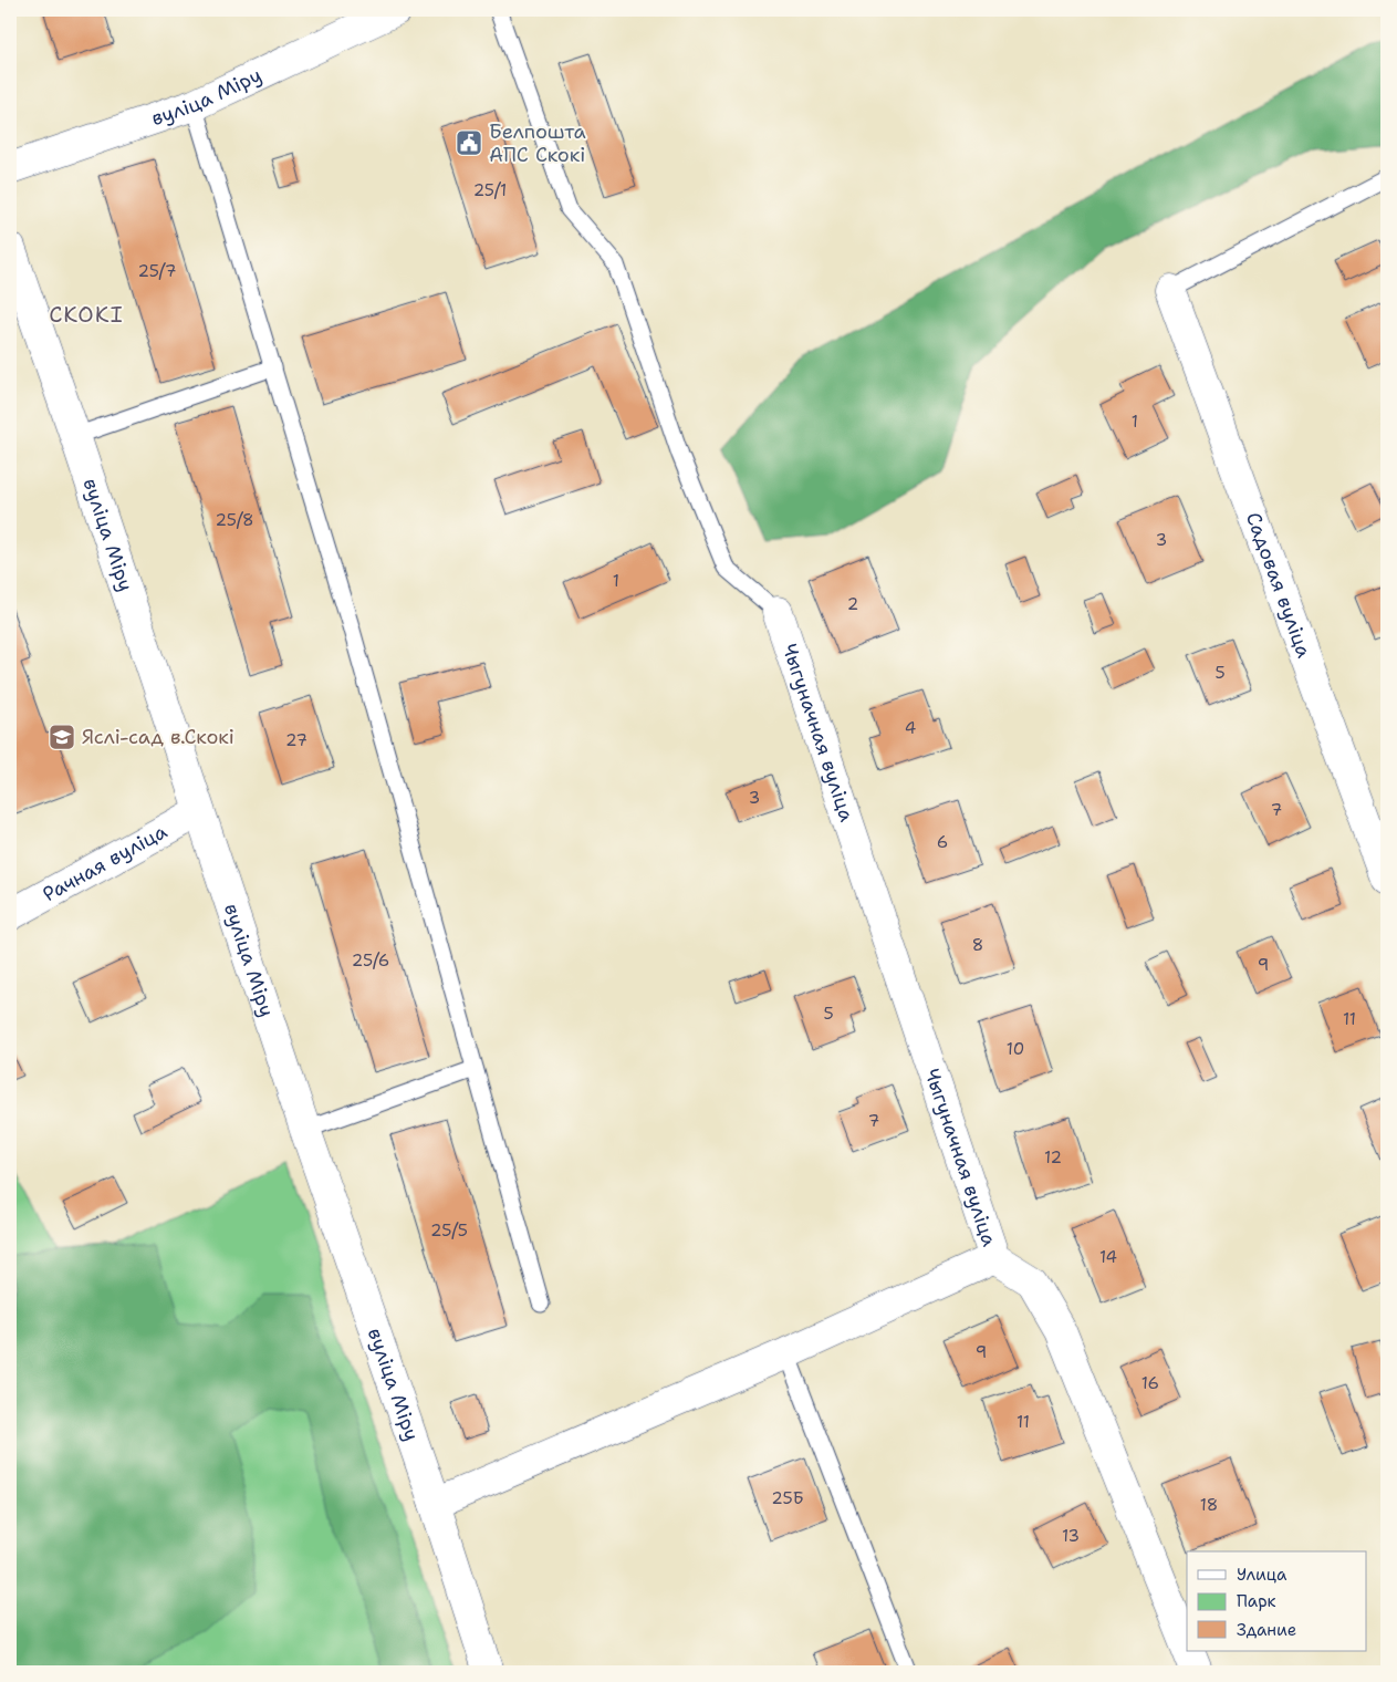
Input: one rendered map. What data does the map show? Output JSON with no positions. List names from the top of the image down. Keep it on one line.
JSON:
{"streets":{"street":["вуліца Міру","Садовая вуліца","Чыгуначная вуліца","Рачная вуліца"]},"crossings":[["вуліца Міру","Рачная вуліца"]],"districts":["СКОКІ"],"places":{"public building":["Белпошта АПС Скокі"],"school or university":["Яслі-сад в.Скокі"]},"house_numbers":["25/1","25/7","1","25/8","3","1","2","5","4","27","3","7","6","8","25/6","9","5","11","10","7","12","25/5","14","9","16","11","25Б","18","13"],"legend":["Улица","Парк","Здание"]}
